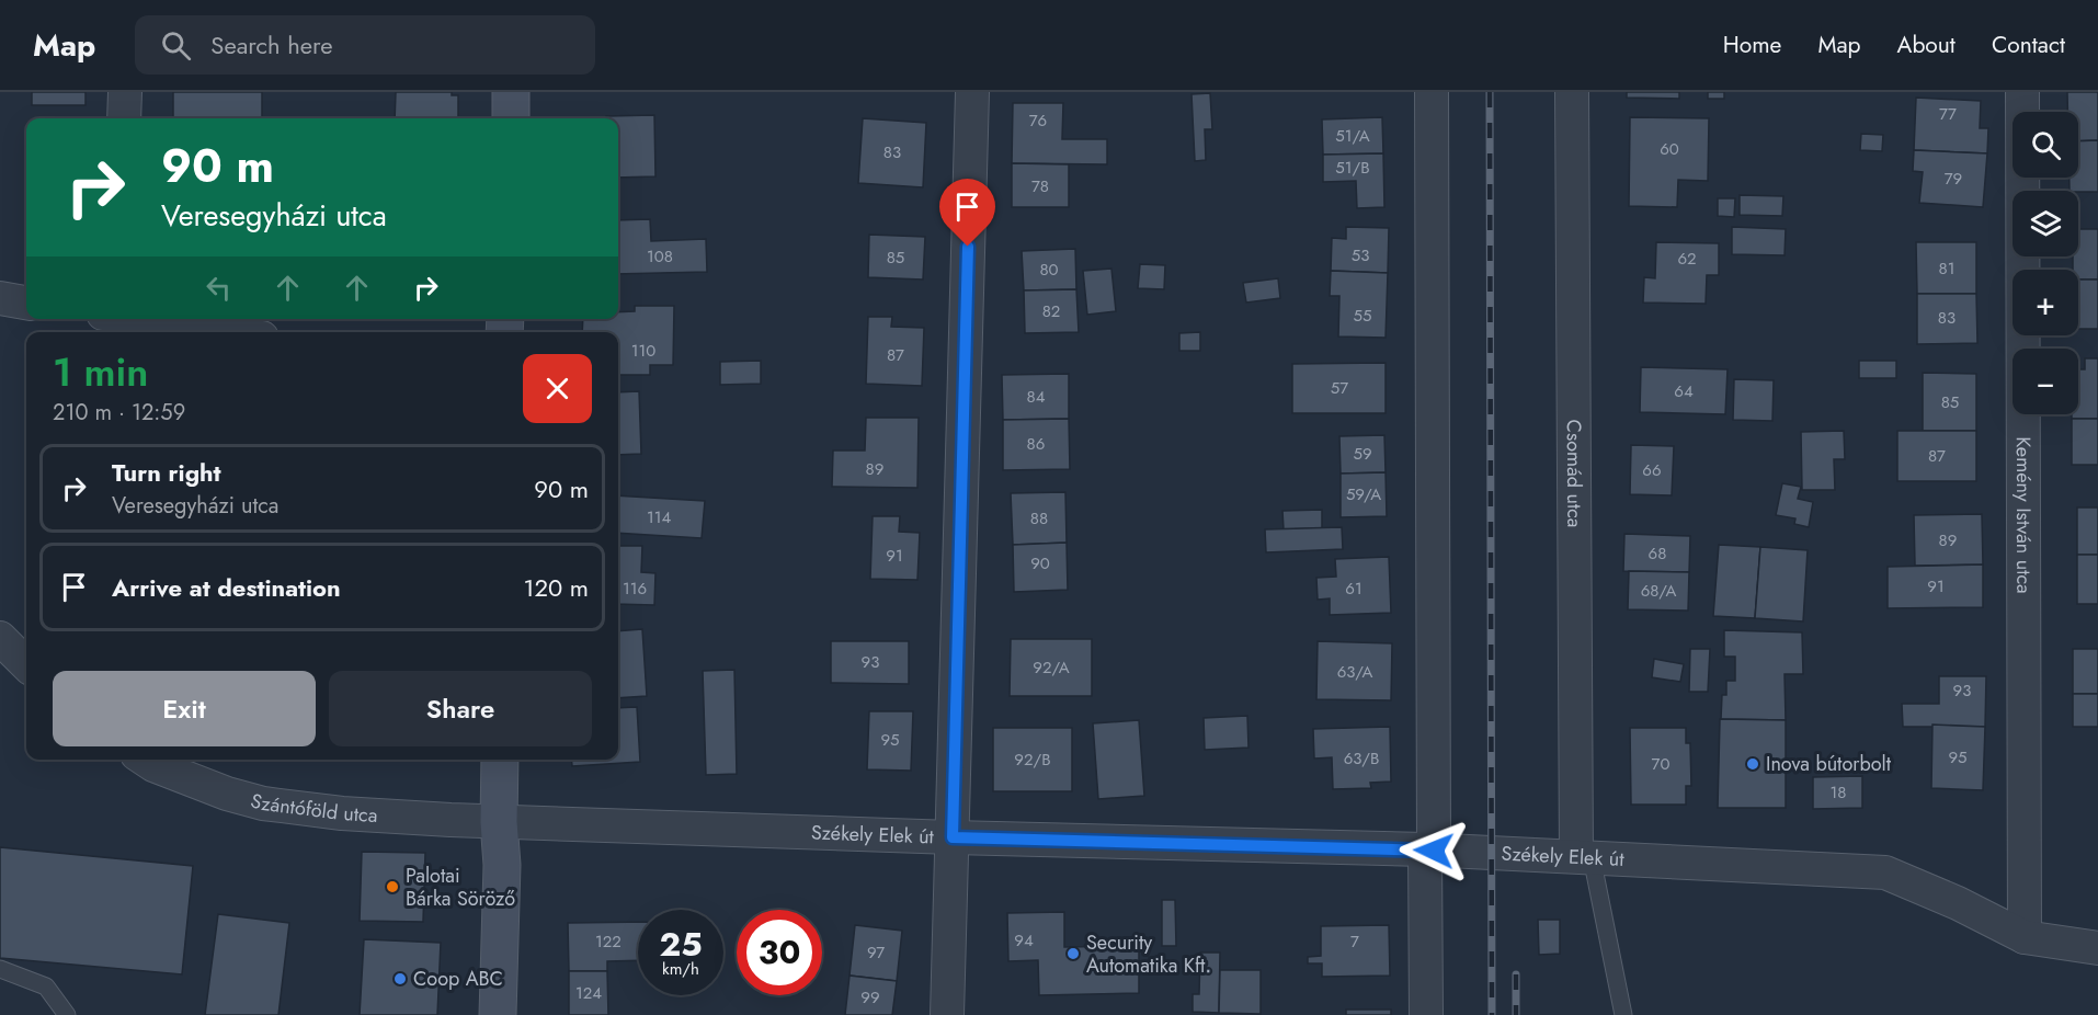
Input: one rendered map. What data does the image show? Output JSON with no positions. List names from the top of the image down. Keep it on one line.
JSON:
{"streets":{"street":["Csomád utca","Kemény István utca","Szántóföld utca","Székely Elek út"]},"crossings":[["Csomád utca","Székely Elek út"],["Kemény István utca","Székely Elek út"],["Szántóföld utca","Székely Elek út"]],"places":["Inova bútorbolt","Palotai Bárka Söröző","Security Automatika Kft.","Coop ABC"],"house_numbers":["77","76","51/A","60","83","51/B","79","78","53","108","85","62","81","80","82","55","83","110","87","57","64","84","85","86","59","87","89","66","59/A","114","88","89","68","91","90","91","116","61","68/A","93","92/A","63/A","93","95","95","63/B","92/B","70","18","94","122","7","97","124","99"],"page":{"header":"Map","search":"Search here","nav":["Home","Map","About","Contact"],"map_buttons":["+","−"],"turn":["90 m","Veresegyházi utca"],"heading":["1 min","210 m · 12:59"],"list":[{"name":"Turn right","note":"Veresegyházi utca","value":"90 m"},{"name":"Arrive at destination","value":"120 m"}],"buttons":["Exit","Share"],"speed":"25 km/h","limit":"30"}}
